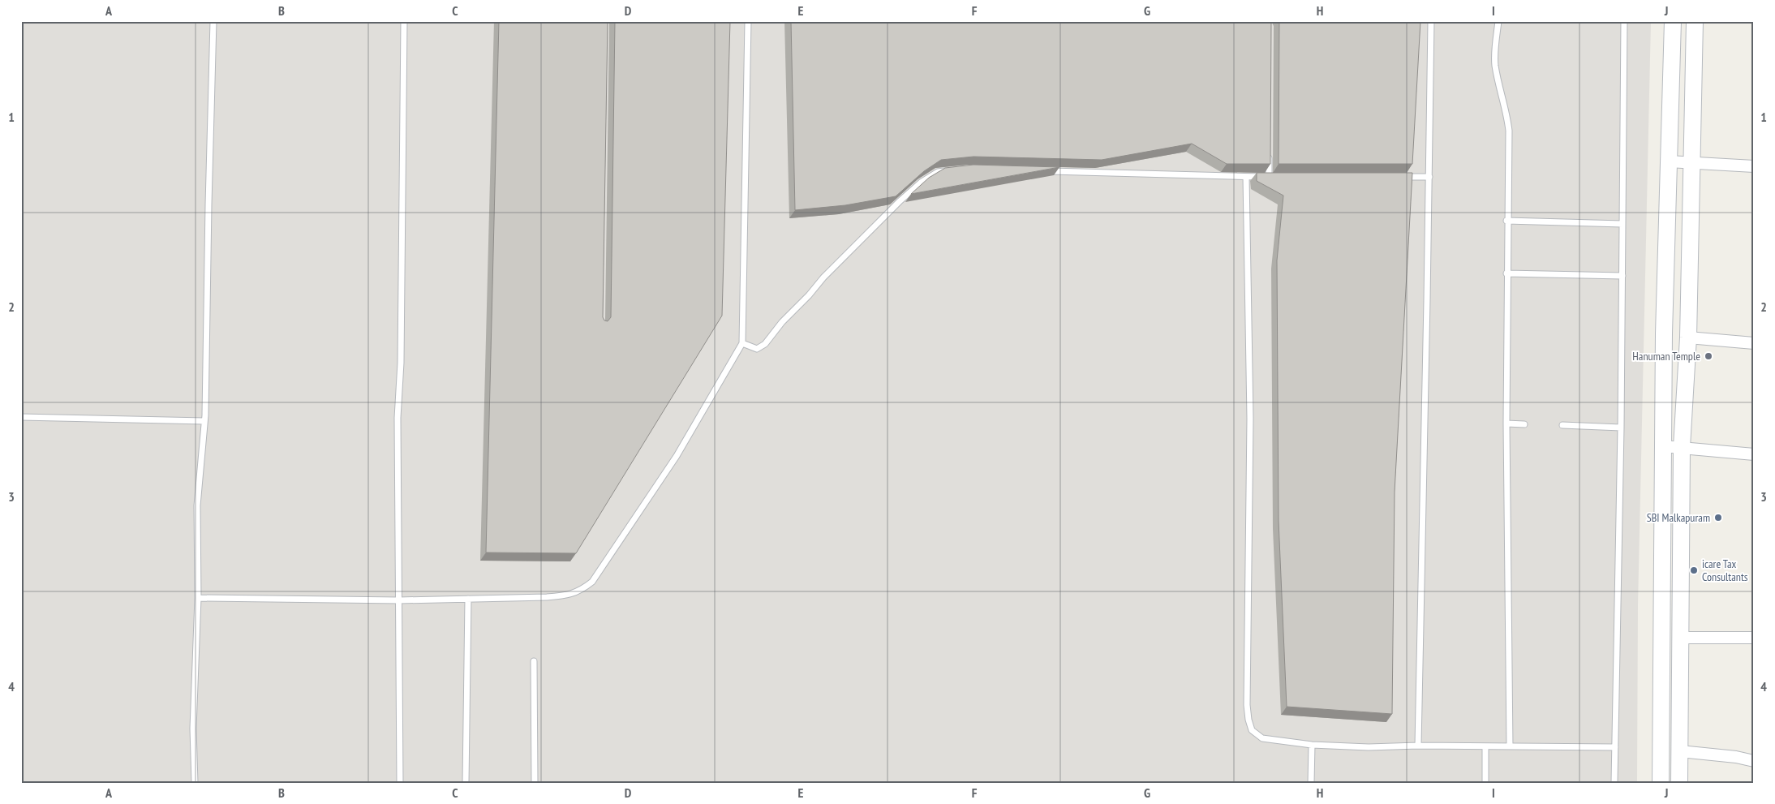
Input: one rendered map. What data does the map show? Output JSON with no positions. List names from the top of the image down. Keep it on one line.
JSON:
{"places":["Hanuman Temple","SBI Malkapuram","icare Tax Consultants"],"grid":{"columns":["A","B","C","D","E","F","G","H","I","J"],"rows":["1","2","3","4"]}}
